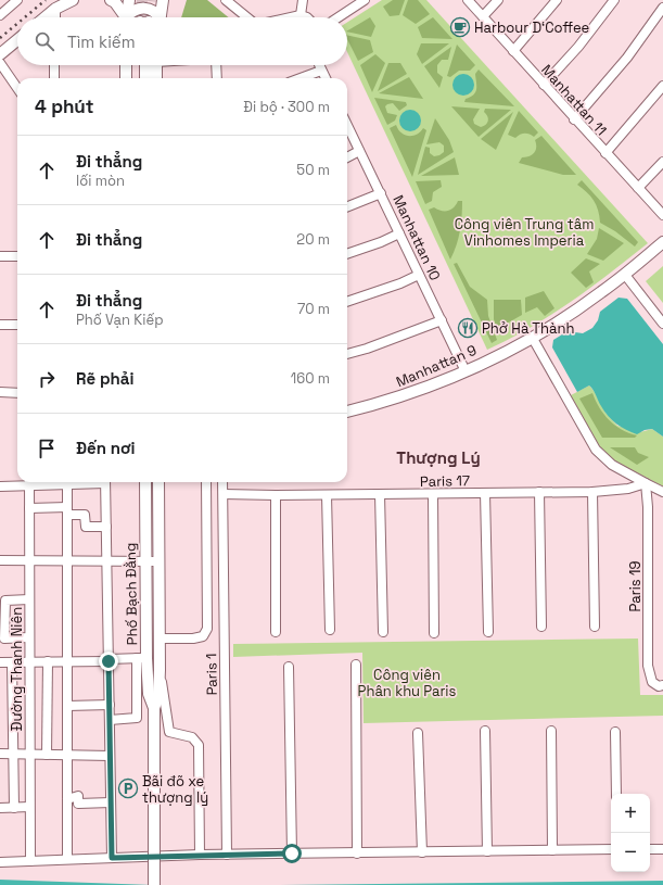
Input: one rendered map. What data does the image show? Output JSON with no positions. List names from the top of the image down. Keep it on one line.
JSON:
{"streets":{"main road":["Manhattan 9","Phố Bạch Đằng"],"street":["Manhattan 11","Manhattan 10","Paris 17","Paris 19","Đường Thanh Niên","Paris 1"]},"crossings":[["Manhattan 10","Manhattan 9"],["Paris 17","Paris 19"],["Paris 17","Paris 1"]],"districts":["Thượng Lý"],"parks":["Công viên Trung tâm Vinhomes Imperia","Công viên Phân khu Paris"],"places":{"cafe":["Harbour D‘Coffee"],"restaurant":["Phở Hà Thành"],"parking":["Bãi đõ xe thượng lý"]},"page":{"search":"Tìm kiếm","heading":["4 phút","Đi bộ · 300 m"],"list":[["Đi thẳng","lối mòn","50 m"],["Đi thẳng","20 m"],["Đi thẳng","Phố Vạn Kiếp","70 m"],["Rẽ phải","160 m"],"Đến nơi"],"map_buttons":["+","−"]}}
